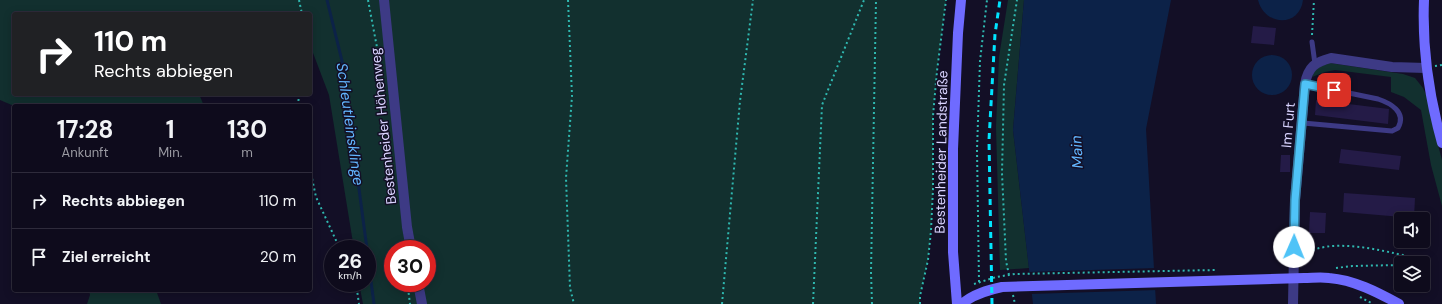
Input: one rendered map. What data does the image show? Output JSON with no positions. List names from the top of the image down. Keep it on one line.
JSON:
{"streets":{"main road":["Bestenheider Landstraße"],"street":["Im Furt","Bestenheider Höhenweg"]},"water":["Schleutleinsklinge","Main"],"page":{"turn":["110 m","Rechts abbiegen"],"eta":["17:28","Ankunft","1","Min.","130","m"],"list":[{"name":"Rechts abbiegen","value":"110 m"},{"name":"Ziel erreicht","value":"20 m"}],"speed":"26 km/h","limit":"30"}}
